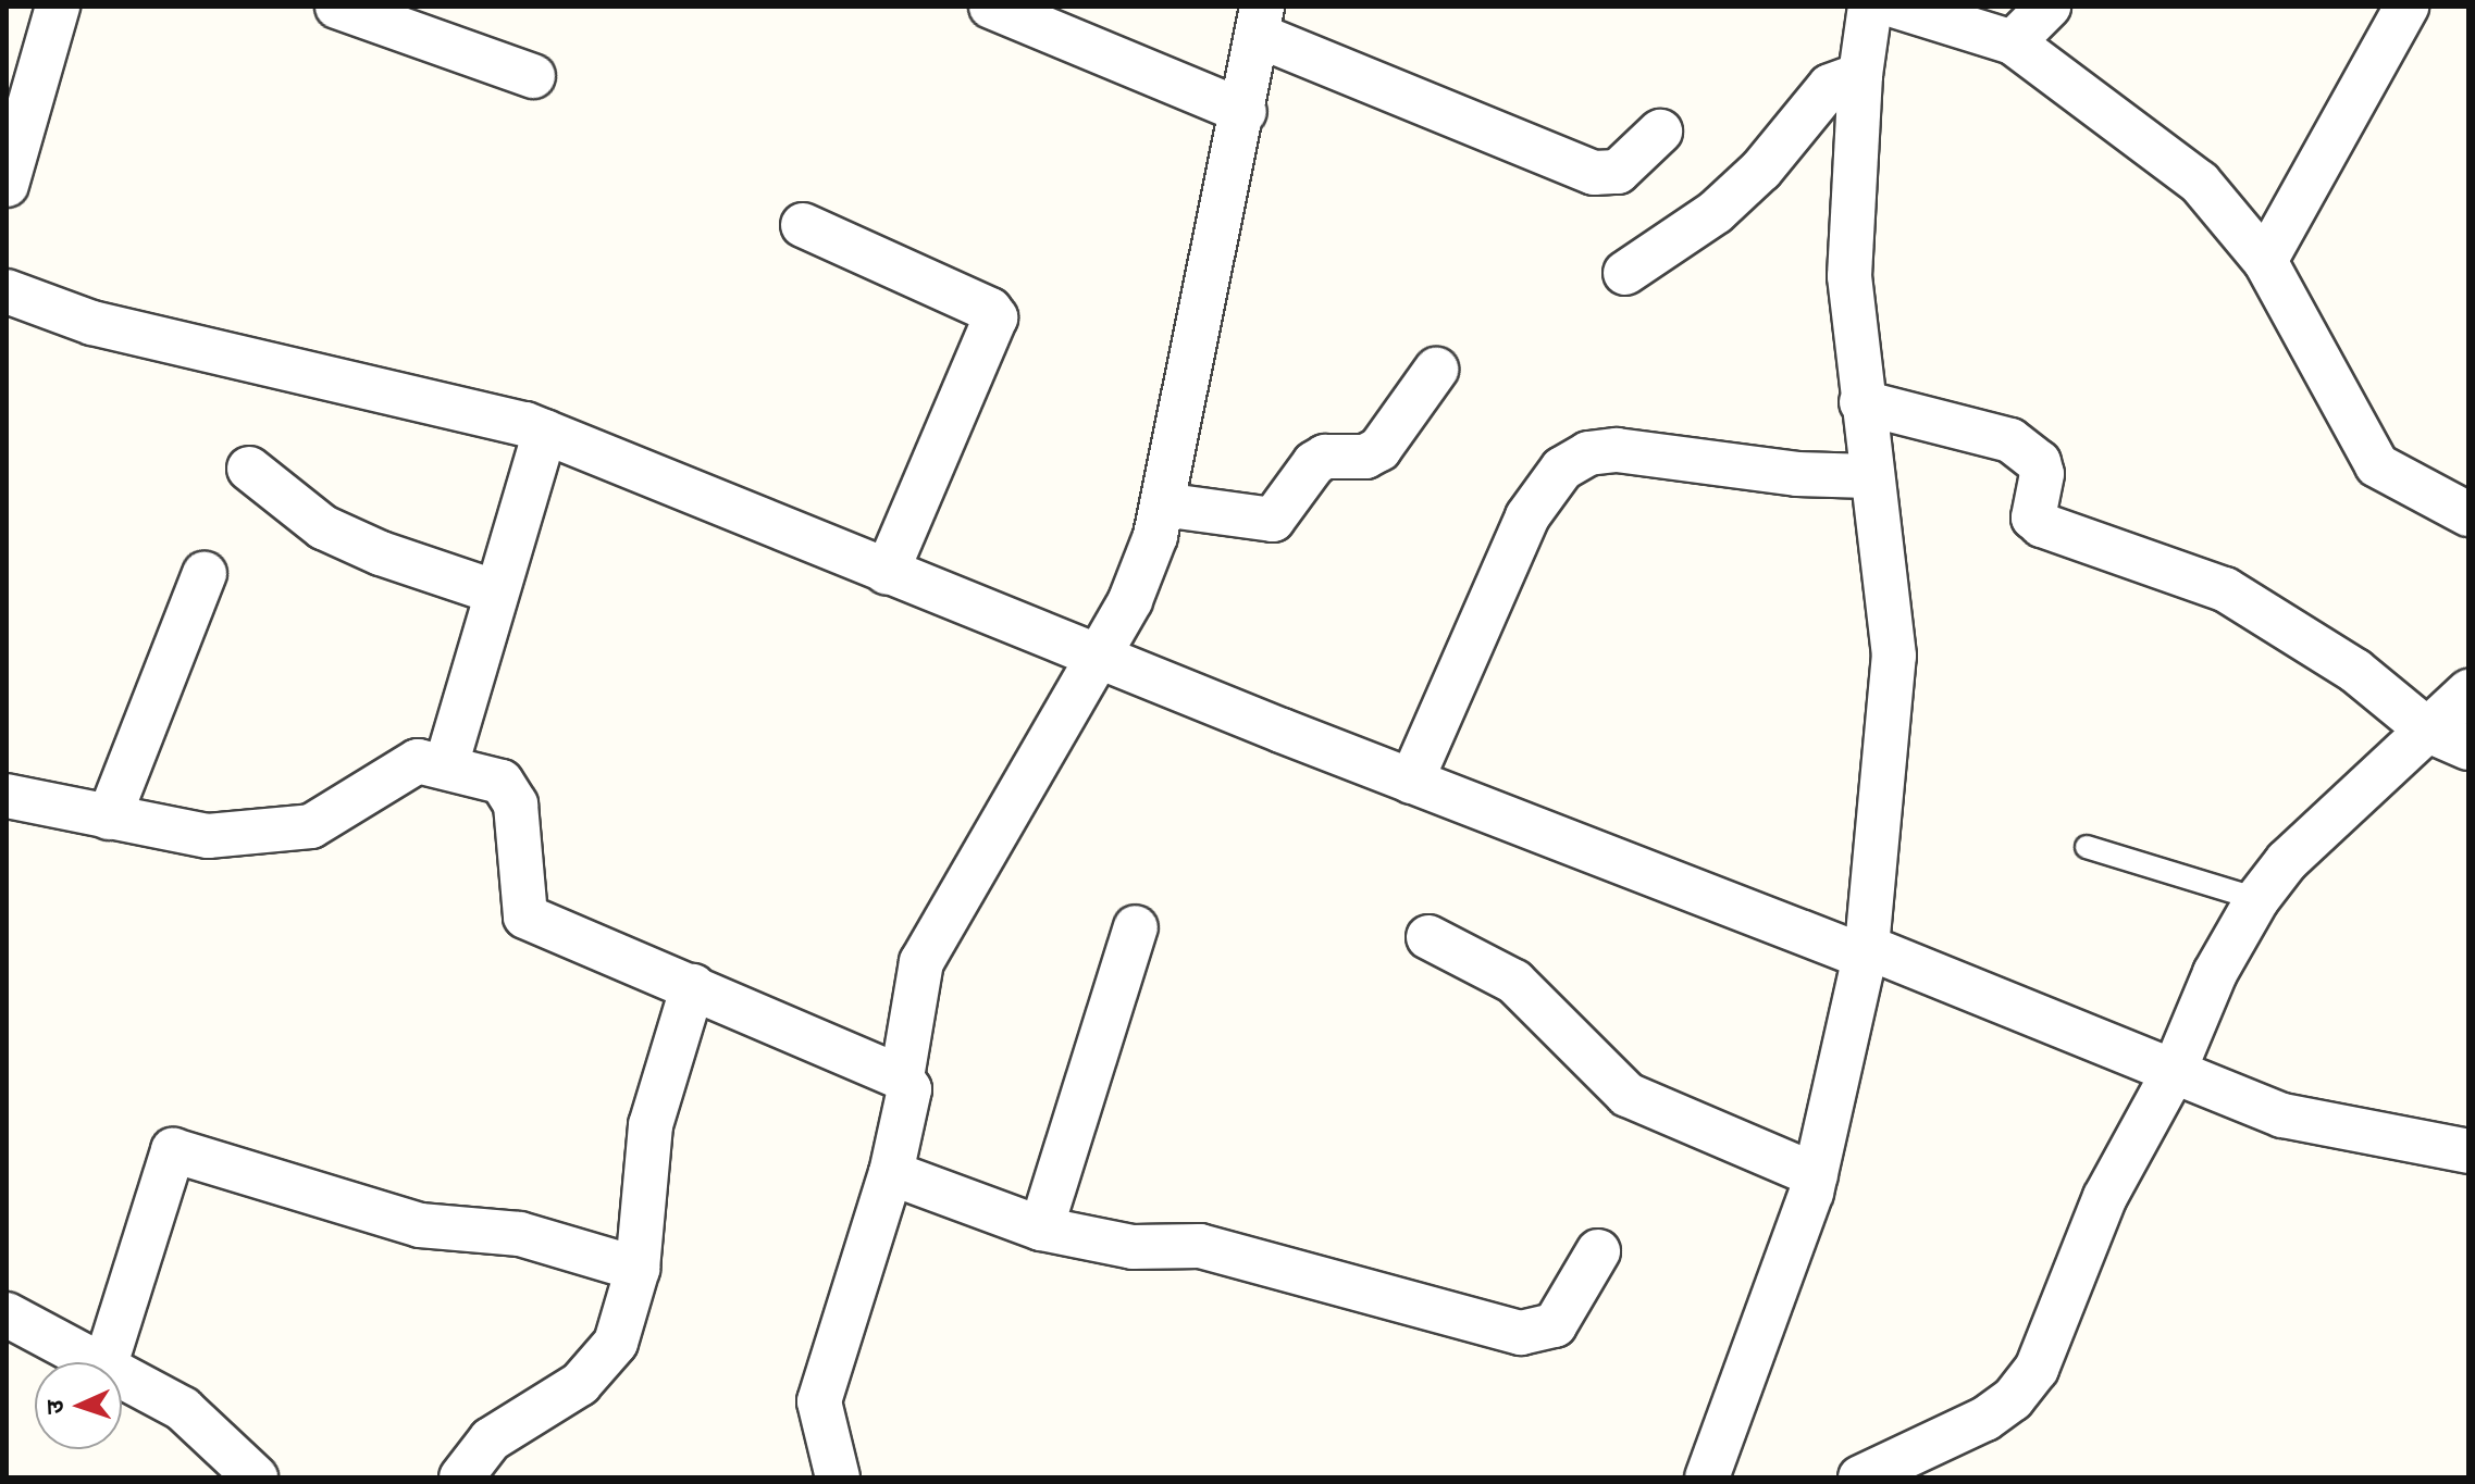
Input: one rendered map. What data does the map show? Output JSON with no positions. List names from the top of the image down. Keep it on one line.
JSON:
{"north":"left"}
